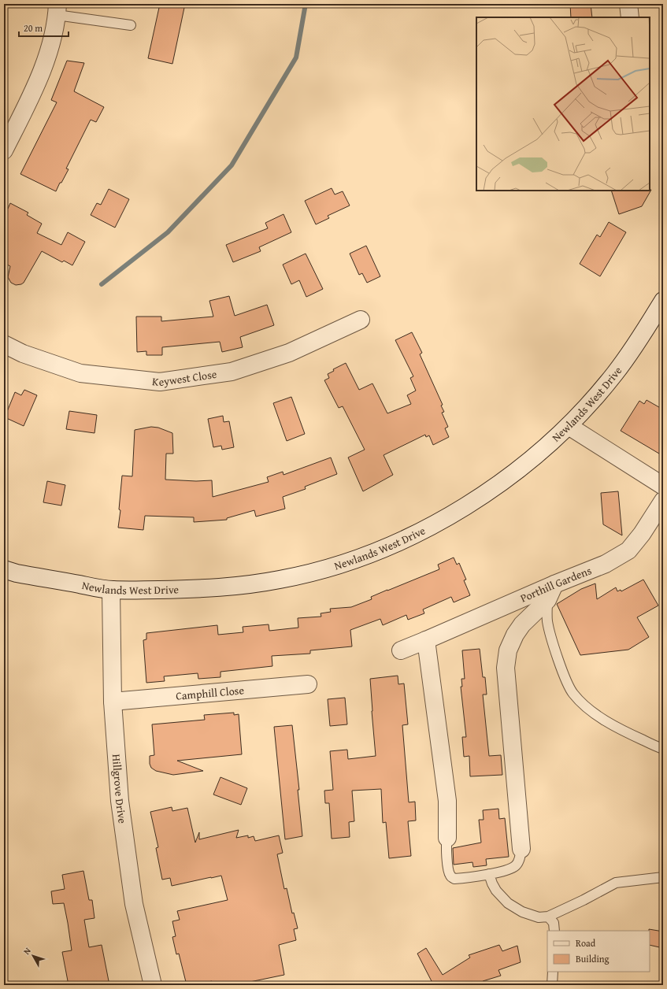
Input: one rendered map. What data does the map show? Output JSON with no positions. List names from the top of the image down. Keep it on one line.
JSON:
{"streets":{"street":["Keywest Close","Newlands West Drive","Porthill Gardens","Camphill Close","Hillgrove Drive"]},"crossings":[["Newlands West Drive","Hillgrove Drive"],["Camphill Close","Hillgrove Drive"]],"legend":["Road","Building"],"scale_bar":"20 m","north":"top left"}
